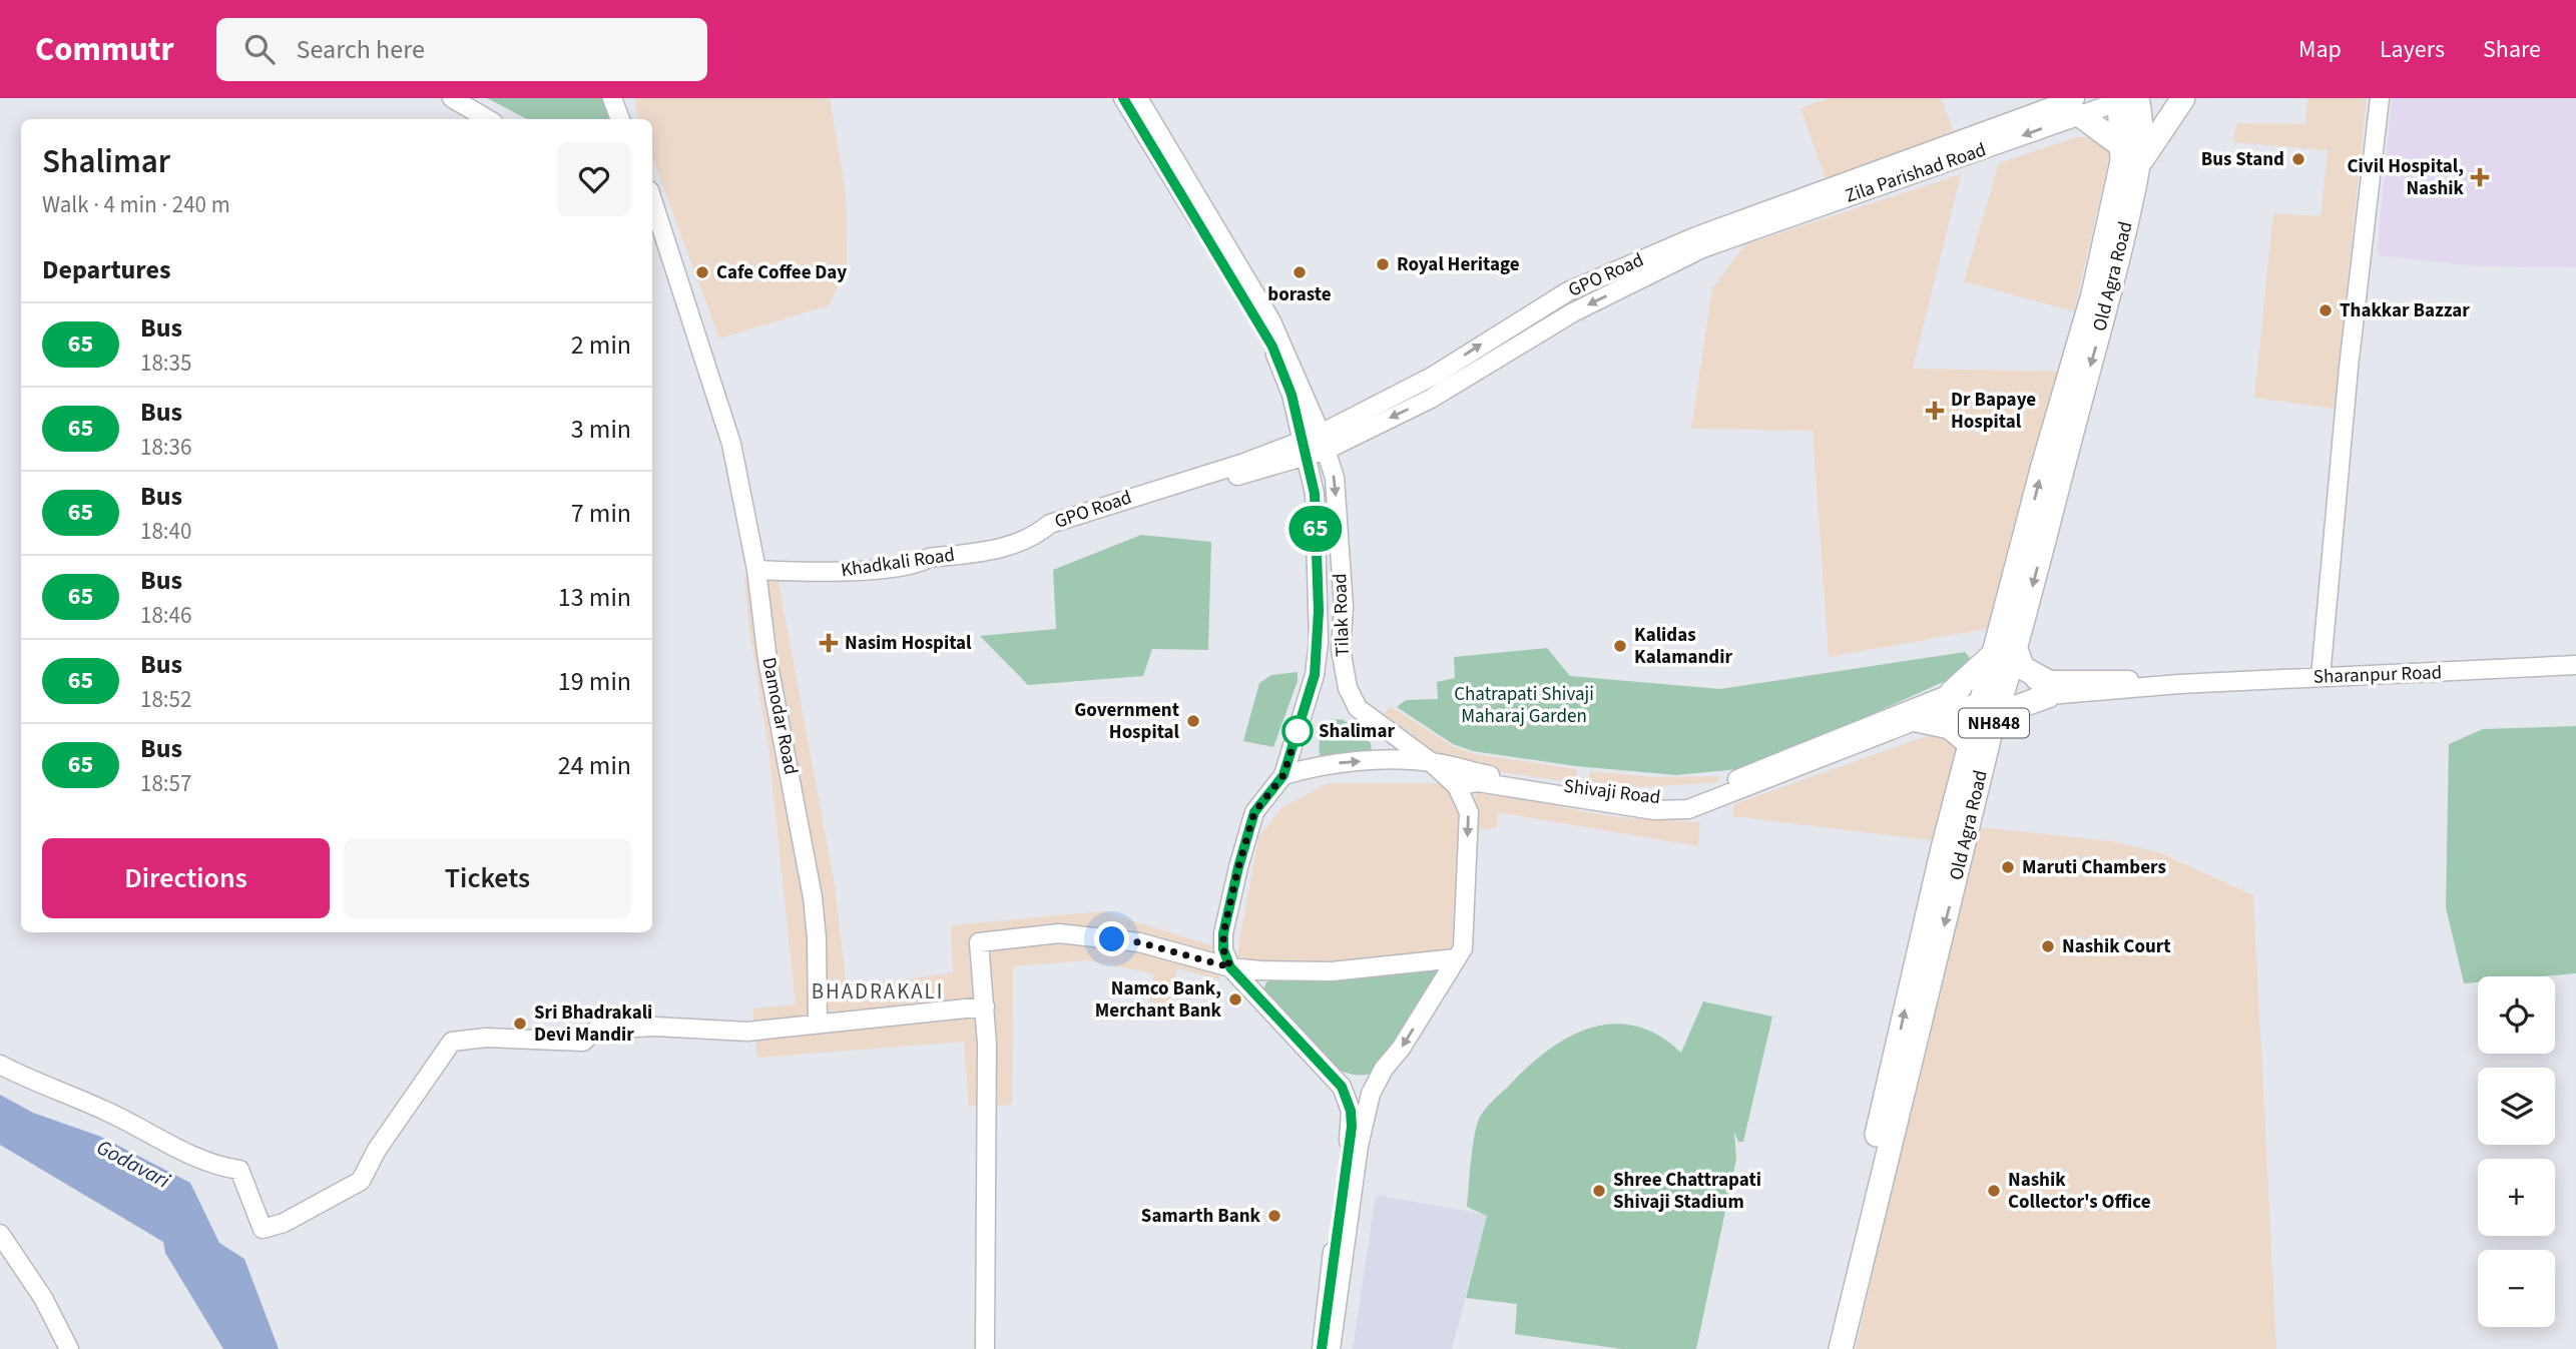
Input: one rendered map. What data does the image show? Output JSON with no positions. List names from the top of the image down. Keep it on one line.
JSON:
{"streets":{"highway":["Old Agra Road","NH848"],"street":["Zila Parishad Road","GPO Road","Khadkali Road","Tilak Road","Sharanpur Road","Damodar Road","Shivaji Road"]},"crossings":[["Zila Parishad Road","GPO Road"],["Zila Parishad Road","Old Agra Road"],["GPO Road","Khadkali Road"],["GPO Road","Tilak Road"],["Old Agra Road","Sharanpur Road"],["Old Agra Road","Shivaji Road"],["Khadkali Road","Damodar Road"],["Tilak Road","Shivaji Road"],["Sharanpur Road","Shivaji Road"]],"districts":["BHADRAKALI"],"water":["Godavari"],"parks":["Chatrapati Shivaji Maharaj Garden"],"places":{"other":["Bus Stand","Royal Heritage","Cafe Coffee Day","boraste","Thakkar Bazzar","Kalidas Kalamandir","Government Hospital","Shalimar","Maruti Chambers","Nashik Court","Namco Bank, Merchant Bank","Sri Bhadrakali Devi Mandir","Shree Chattrapati Shivaji Stadium","Nashik Collector's Office","Samarth Bank"],"health":["Civil Hospital, Nashik","Dr Bapaye Hospital","Nasim Hospital"]},"lines":["bus line 65"],"page":{"header":"Commutr","search":"Search here","nav":["Map","Layers","Share"],"on_map":"65","heading":[["Shalimar","Walk · 4 min · 240 m"],"Departures"],"list":[{"mark":"65","name":"Bus","note":"18:35","value":"2 min"},{"mark":"65","name":"Bus","note":"18:36","value":"3 min"},{"mark":"65","name":"Bus","note":"18:40","value":"7 min"},{"mark":"65","name":"Bus","note":"18:46","value":"13 min"},{"mark":"65","name":"Bus","note":"18:52","value":"19 min"},{"mark":"65","name":"Bus","note":"18:57","value":"24 min"}],"buttons":["Directions","Tickets"],"map_buttons":["+","−"]}}
